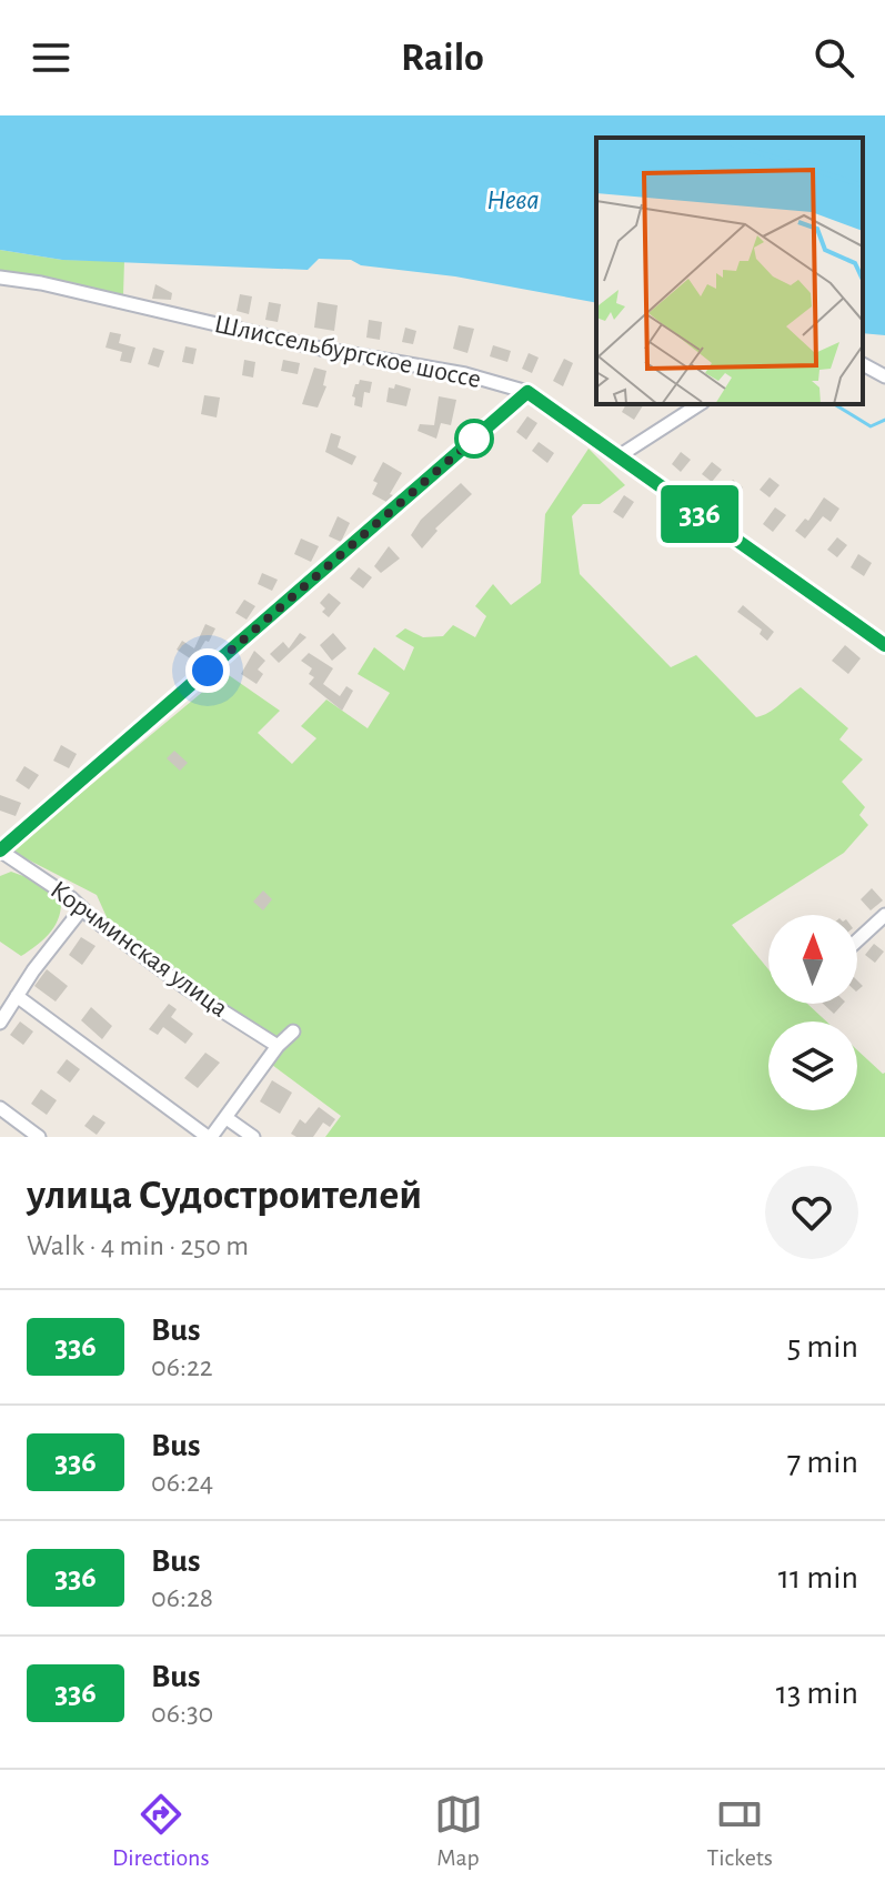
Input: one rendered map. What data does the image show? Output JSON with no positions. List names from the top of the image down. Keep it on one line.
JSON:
{"streets":{"street":["Шлиссельбургское шоссе","Корчминская улица"]},"water":["Нева"],"lines":["bus line 336"],"north":"top","page":{"header":"Railo","on_map":"336","heading":["улица Судостроителей","Walk · 4 min · 250 m"],"list":[{"mark":"336","name":"Bus","note":"06:22","value":"5 min"},{"mark":"336","name":"Bus","note":"06:24","value":"7 min"},{"mark":"336","name":"Bus","note":"06:28","value":"11 min"},{"mark":"336","name":"Bus","note":"06:30","value":"13 min"}],"tabs":["Directions","Map","Tickets"]}}
